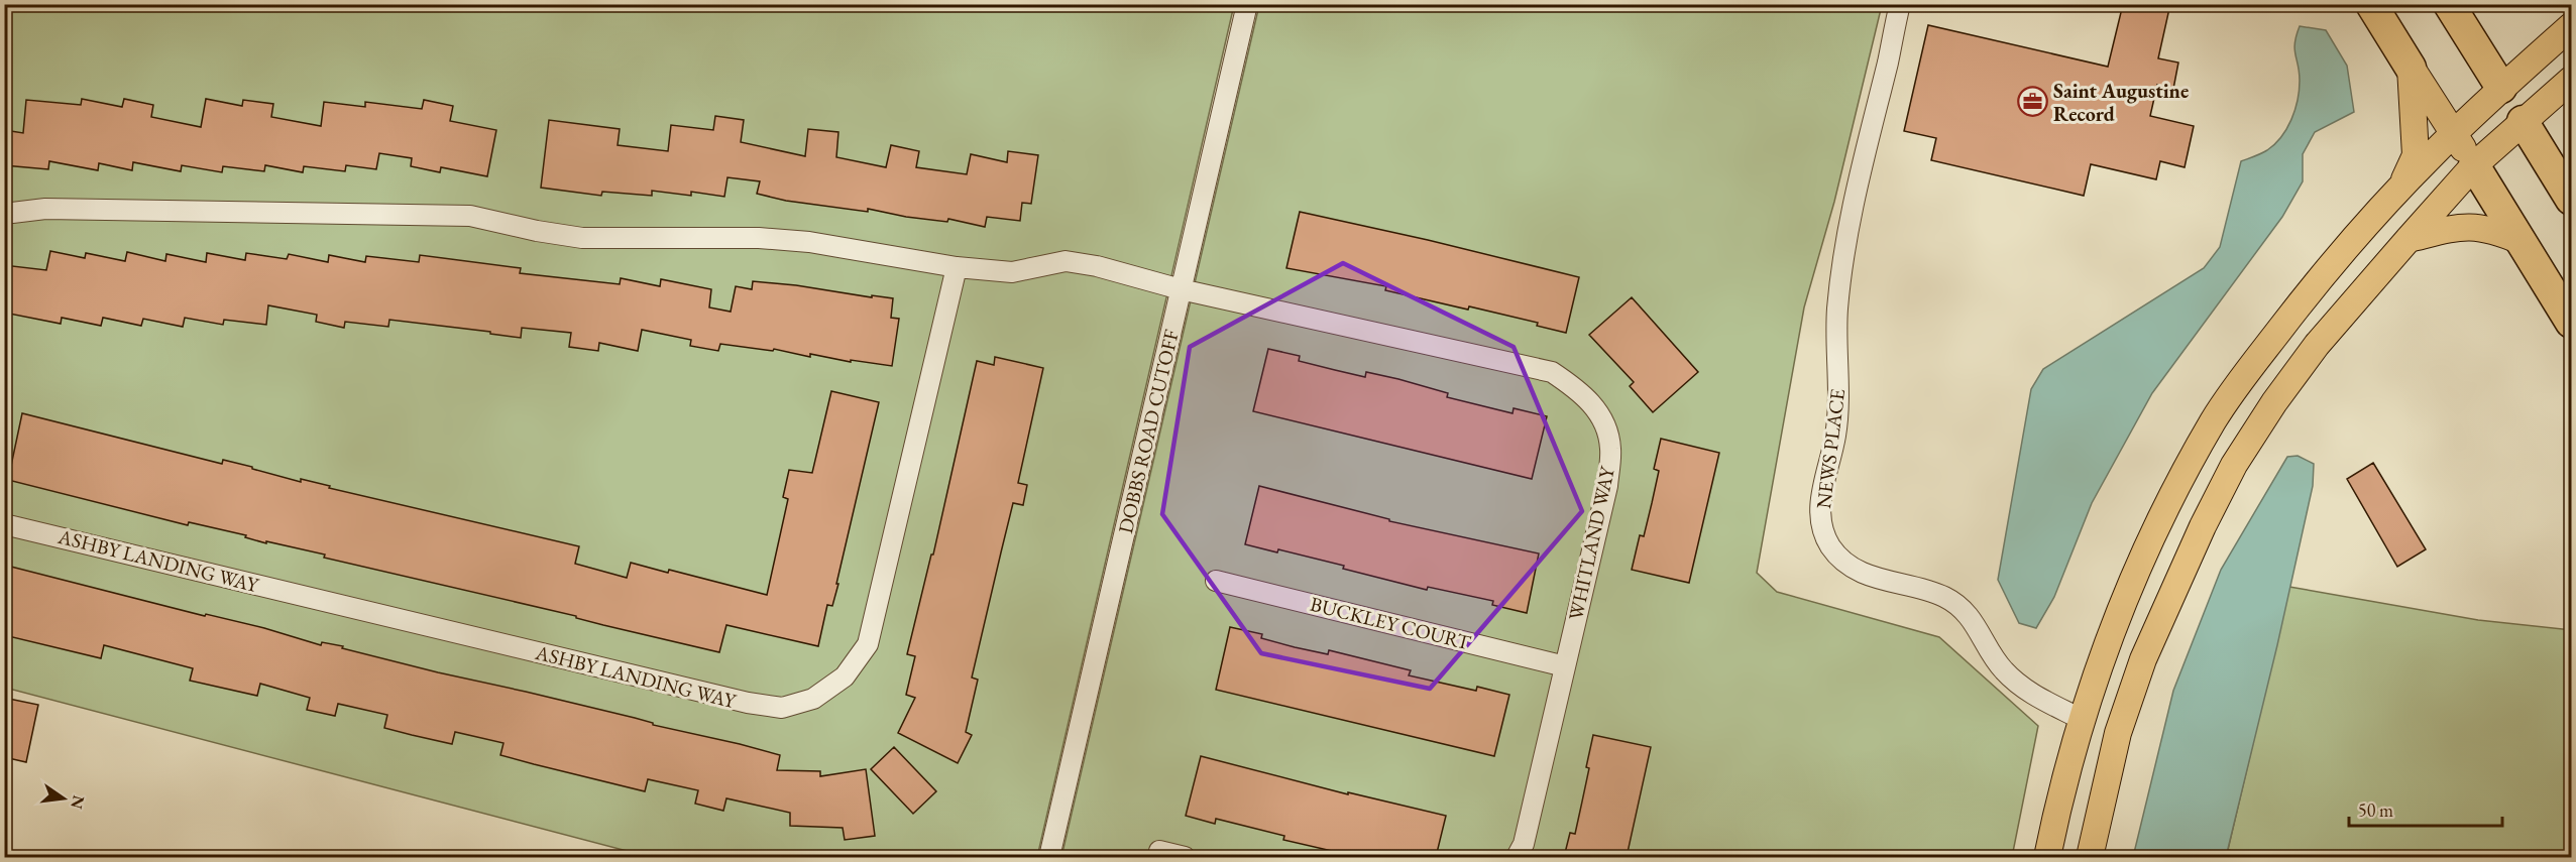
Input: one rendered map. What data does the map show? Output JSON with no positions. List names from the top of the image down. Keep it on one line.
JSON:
{"streets":{"street":["DOBBS ROAD CUTOFF","NEWS PLACE","WHITLAND WAY","ASHBY LANDING WAY","BUCKLEY COURT"]},"crossings":[["DOBBS ROAD CUTOFF","WHITLAND WAY"],["WHITLAND WAY","BUCKLEY COURT"]],"places":{"office":["Saint Augustine Record"]},"scale_bar":"50 m","north":"right"}
